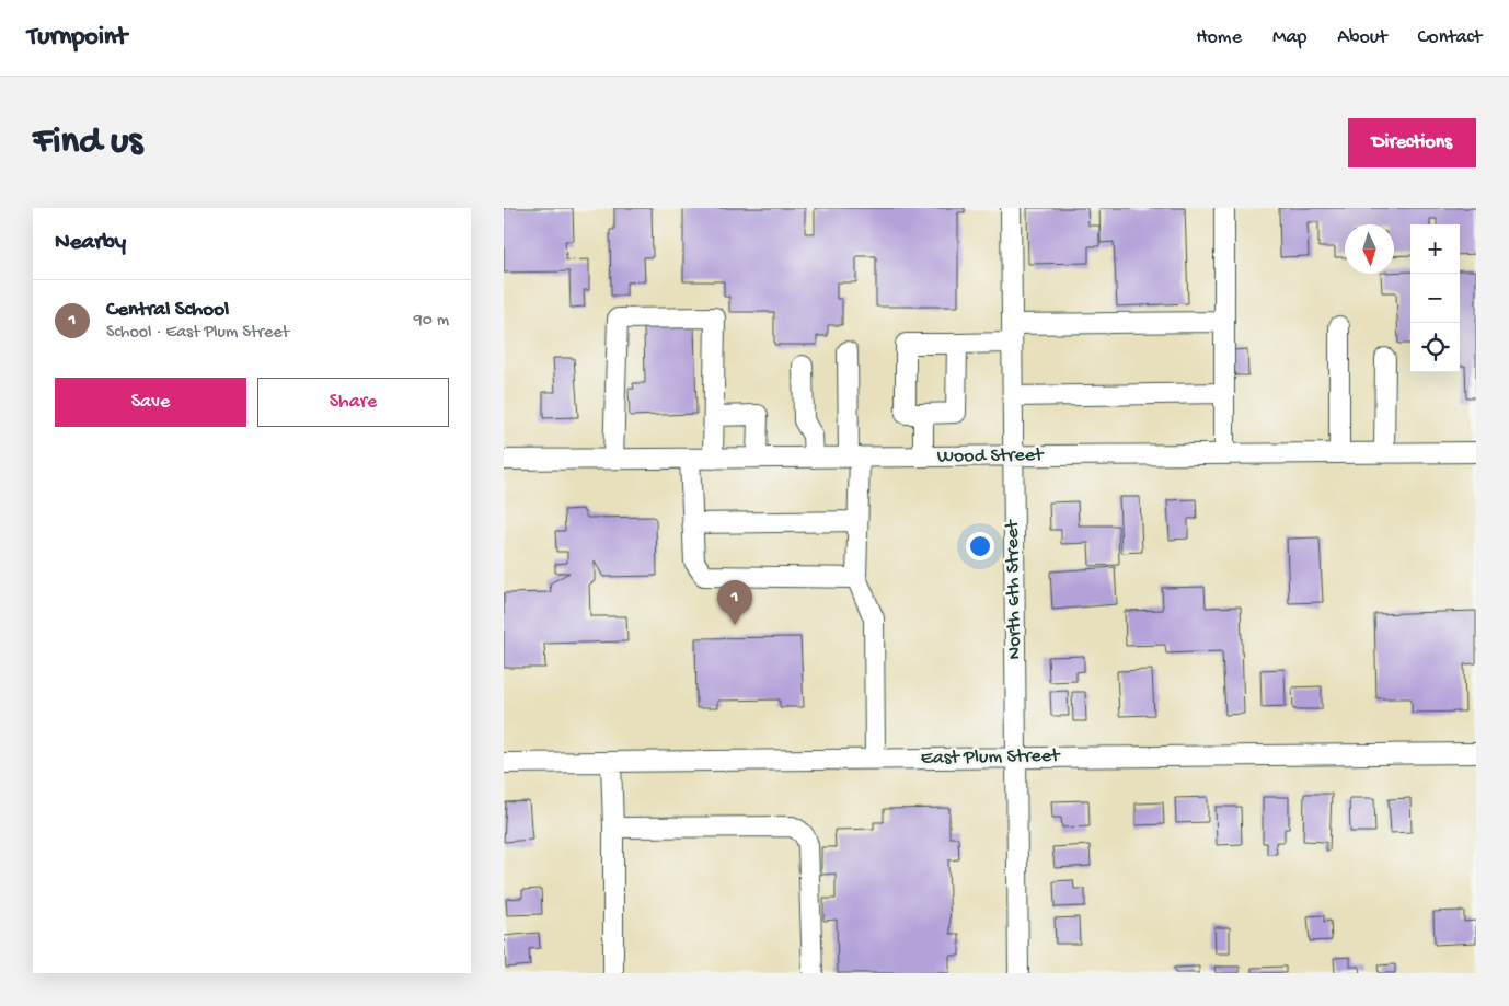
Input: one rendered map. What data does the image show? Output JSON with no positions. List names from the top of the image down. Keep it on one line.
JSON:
{"streets":{"street":["Wood Street","North 6th Street","East Plum Street"]},"crossings":[["Wood Street","North 6th Street"],["North 6th Street","East Plum Street"]],"north":"bottom","page":{"header":"Turnpoint","nav":["Home","Map","About","Contact"],"buttons":["Directions",["Save","Share"]],"title":"Find us","heading":"Nearby","map_buttons":["+","−"],"list":[{"mark":"1","name":"Central School","note":"School · East Plum Street","value":"90 m"}],"pins":"1"}}
